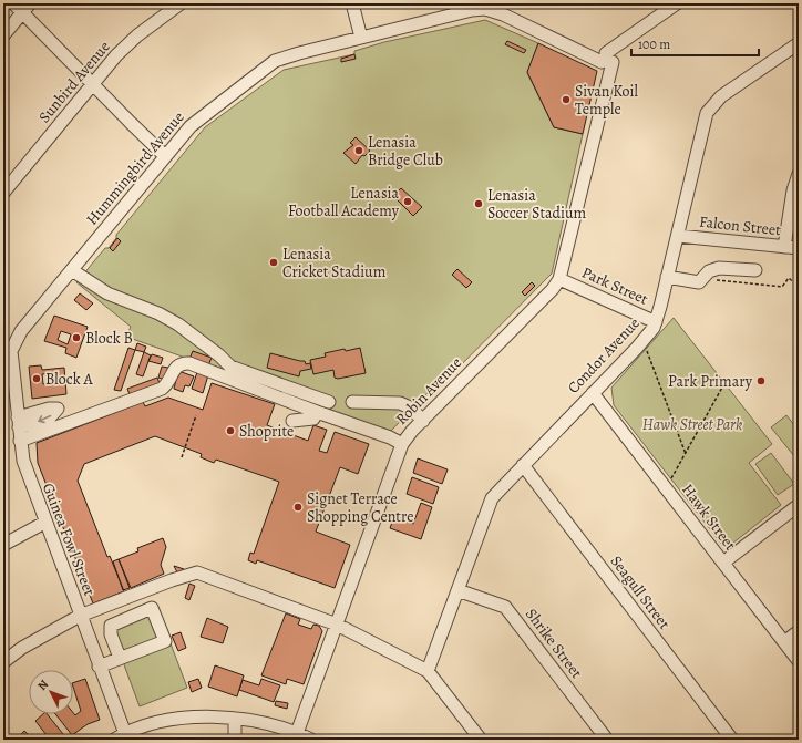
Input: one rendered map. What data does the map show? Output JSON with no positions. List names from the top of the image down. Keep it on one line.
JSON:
{"streets":{"street":["Sunbird Avenue","Hummingbird Avenue","Falcon Street","Park Street","Condor Avenue","Robin Avenue","Hawk Street","Guinea Fowl Street","Seagull Street","Shrike Street"]},"crossings":[["Hummingbird Avenue","Robin Avenue"],["Hummingbird Avenue","Guinea Fowl Street"],["Falcon Street","Condor Avenue"],["Park Street","Condor Avenue"],["Park Street","Robin Avenue"],["Condor Avenue","Hawk Street"],["Condor Avenue","Seagull Street"],["Condor Avenue","Shrike Street"]],"parks":["Hawk Street Park"],"places":["Sivan Koil Temple","Lenasia Bridge Club","Lenasia Football Academy","Lenasia Soccer Stadium","Lenasia Cricket Stadium","Block B","Block A","Park Primary","Shoprite","Signet Terrace Shopping Centre"],"scale_bar":"100 m","north":"top left"}
